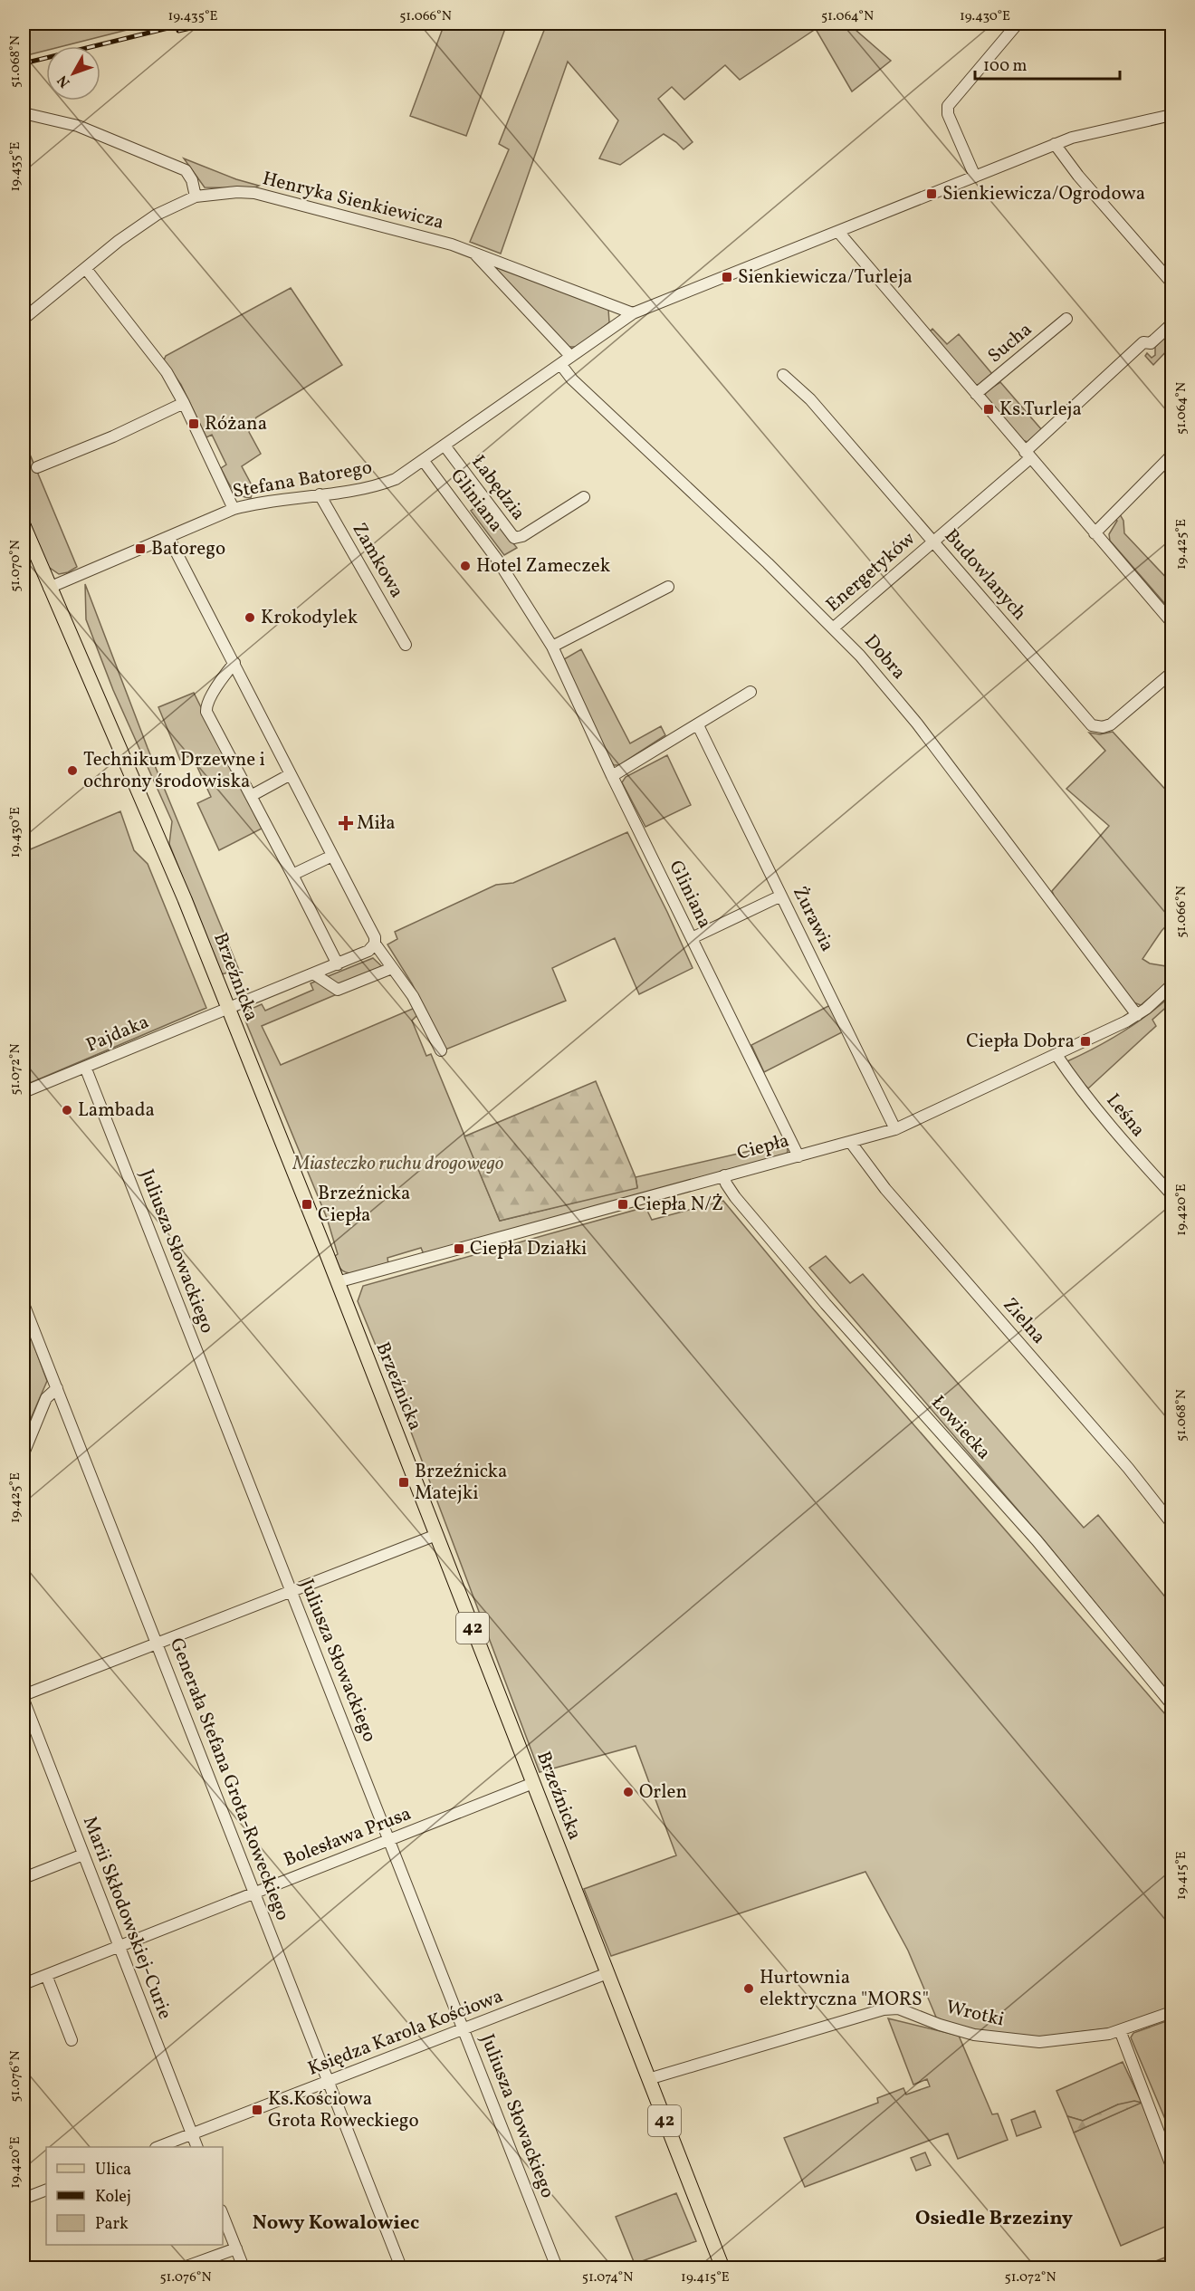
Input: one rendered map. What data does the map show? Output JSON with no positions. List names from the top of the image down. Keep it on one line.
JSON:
{"streets":{"main road":["Brzeźnicka","42"],"street":["Henryka Sienkiewicza","Sucha","Stefana Batorego","Łabędzia","Gliniana","Zamkowa","Energetyków","Budowlanych","Dobra","Żurawia","Pajdaka","Leśna","Ciepła","Juliusza Słowackiego","Zielna","Łowiecka","Generała Stefana Grota-Roweckiego","Bolesława Prusa","Marii Skłodowskiej-Curie","Wrotki","Księdza Karola Kościowa"]},"crossings":[["Henryka Sienkiewicza","Stefana Batorego"],["Stefana Batorego","Łabędzia"],["Stefana Batorego","Gliniana"],["Stefana Batorego","Zamkowa"],["Stefana Batorego","Dobra"],["Stefana Batorego","Brzeźnicka"],["Gliniana","Ciepła"],["Energetyków","Budowlanych"],["Energetyków","Dobra"],["Dobra","Ciepła"],["Żurawia","Ciepła"],["Brzeźnicka","Pajdaka"],["Brzeźnicka","Ciepła"],["Brzeźnicka","Bolesława Prusa"],["Brzeźnicka","Wrotki"],["Brzeźnicka","Księdza Karola Kościowa"],["Pajdaka","Juliusza Słowackiego"],["Leśna","Ciepła"],["Ciepła","Zielna"],["Ciepła","Łowiecka"],["Juliusza Słowackiego","Bolesława Prusa"],["Juliusza Słowackiego","Księdza Karola Kościowa"],["Generała Stefana Grota-Roweckiego","Bolesława Prusa"],["Generała Stefana Grota-Roweckiego","Księdza Karola Kościowa"],["Bolesława Prusa","Marii Skłodowskiej-Curie"],["Marii Skłodowskiej-Curie","Księdza Karola Kościowa"]],"districts":["Osiedle Brzeziny","Nowy Kowalowiec"],"parks":["Miasteczko ruchu drogowego"],"places":{"transit":["Sienkiewicza/Ogrodowa","Sienkiewicza/Turleja","Ks.Turleja","Różana","Batorego","Ciepła Dobra","Brzeźnicka Ciepła","Ciepła N/Ż","Ciepła Działki","Brzeźnicka Matejki","Ks.Kościowa Grota Roweckiego"],"other":["Hotel Zameczek","Krokodylek","Technikum Drzewne i ochrony środowiska","Lambada","Orlen","Hurtownia elektryczna \"MORS\""],"health":["Miła"]},"legend":["Ulica","Kolej","Park"],"scale_bar":"100 m","north":"bottom left","coordinates":["19.435°E","51.066°N","51.064°N","19.430°E","51.068°N","19.425°E","51.070°N","51.072°N","19.420°E","19.415°E","51.076°N","51.074°N"]}
